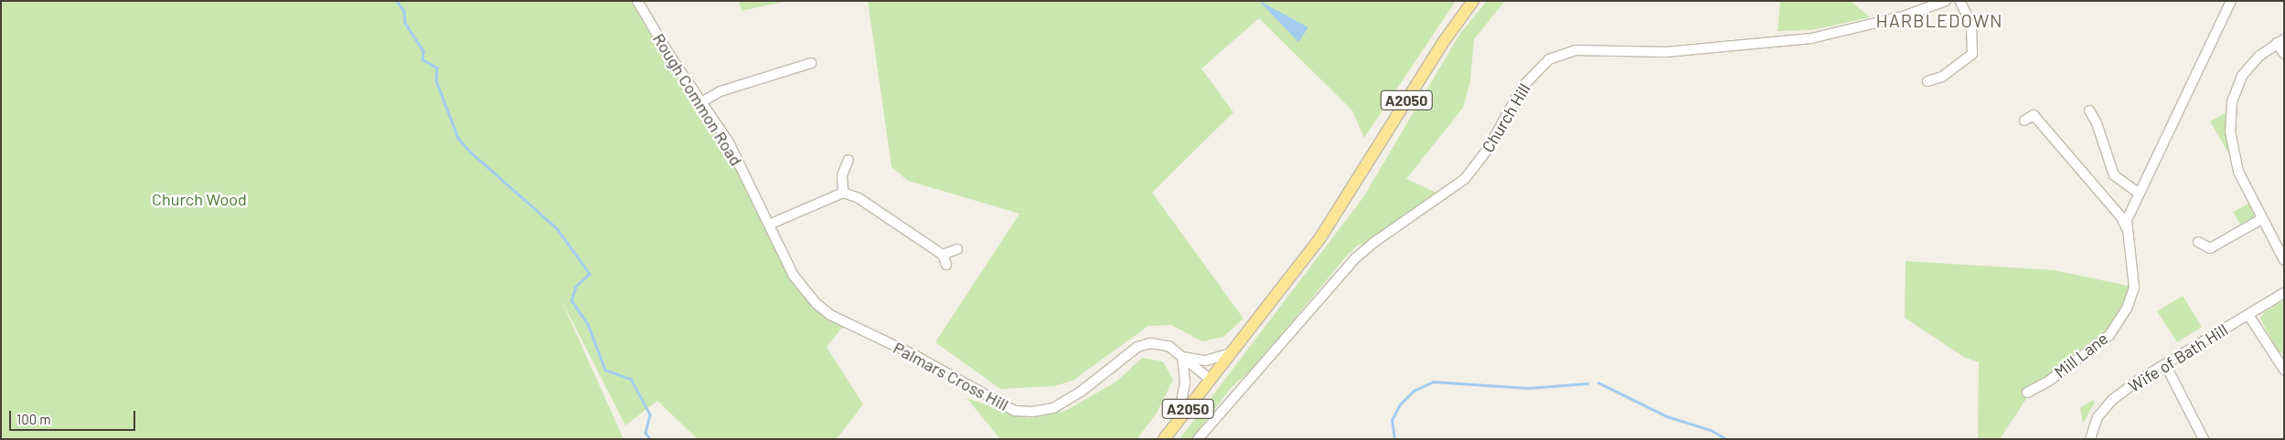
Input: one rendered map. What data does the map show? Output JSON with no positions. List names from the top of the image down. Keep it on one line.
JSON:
{"streets":{"main road":["A2050"],"street":["Rough Common Road","Church Hill","Mill Lane","Wife of Bath Hill","Palmars Cross Hill"]},"crossings":[["Rough Common Road","Palmars Cross Hill"],["A2050","Palmars Cross Hill"]],"districts":["HARBLEDOWN"],"parks":["Church Wood"],"scale_bar":"100 m"}
